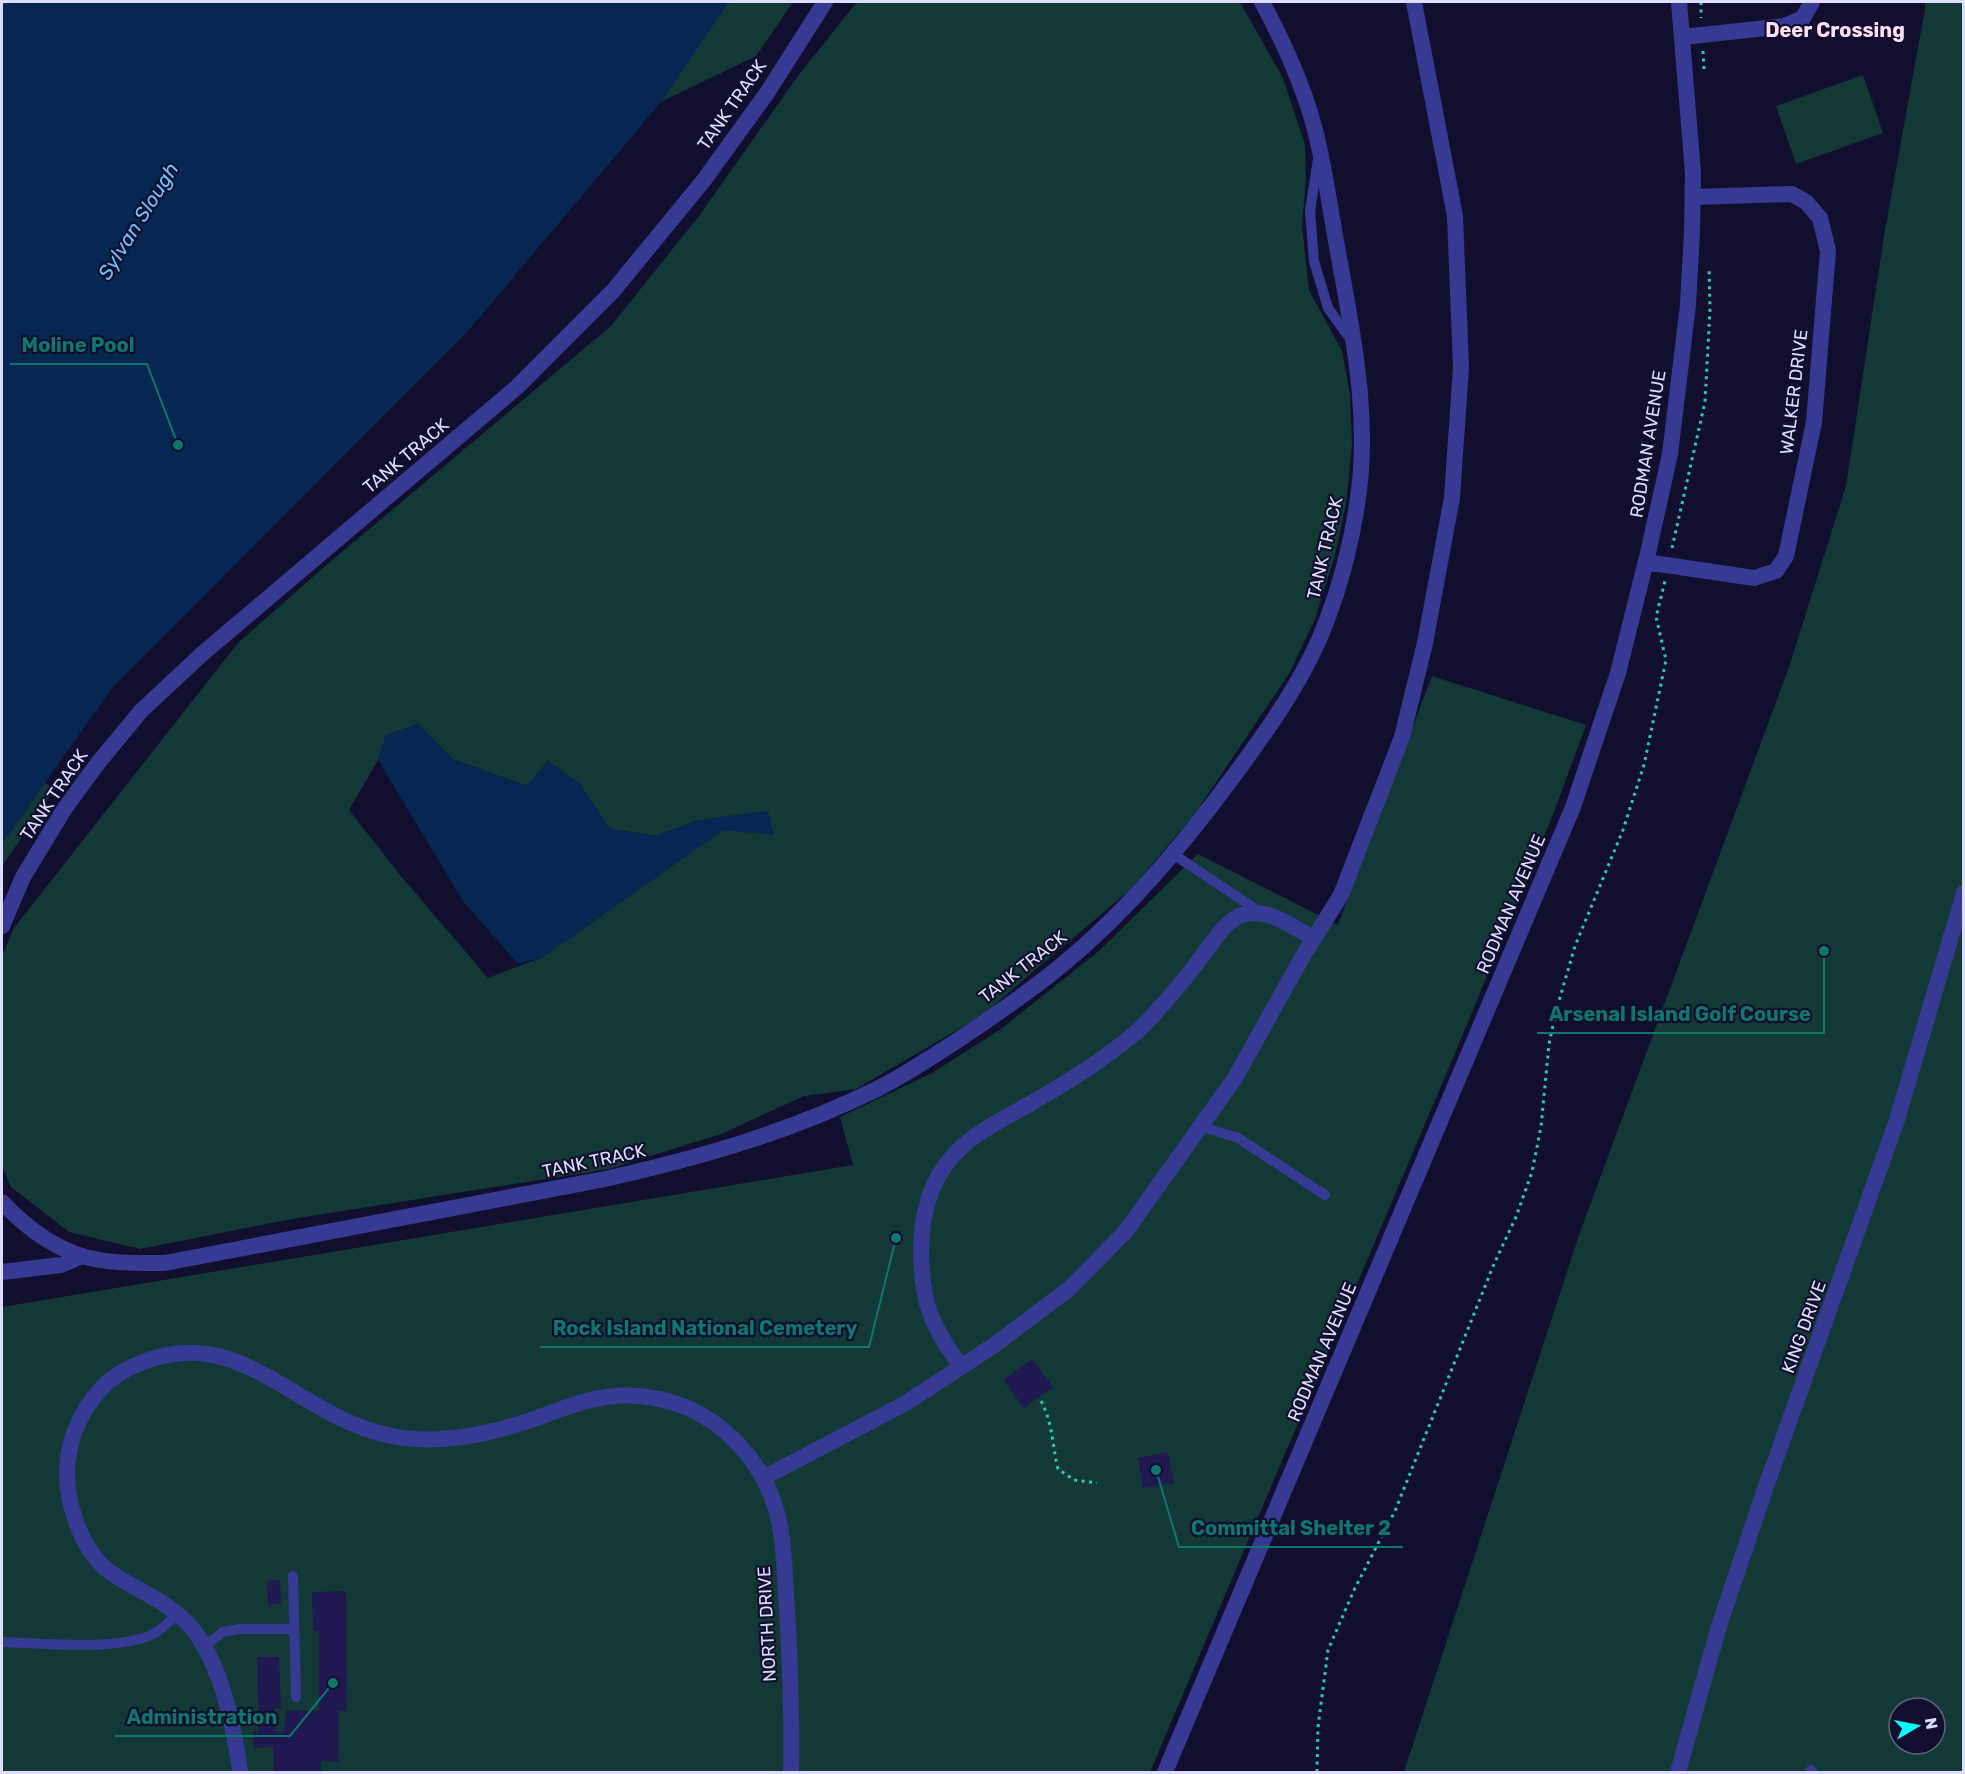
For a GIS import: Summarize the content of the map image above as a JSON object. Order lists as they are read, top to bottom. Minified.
{"streets":{"street":["TANK TRACK","WALKER DRIVE","RODMAN AVENUE","KING DRIVE","NORTH DRIVE"]},"crossings":[["WALKER DRIVE","RODMAN AVENUE"]],"districts":["Deer Crossing"],"water":["Sylvan Slough"],"places":["Moline Pool","Arsenal Island Golf Course","Rock Island National Cemetery","Committal Shelter 2","Administration"],"north":"right"}
